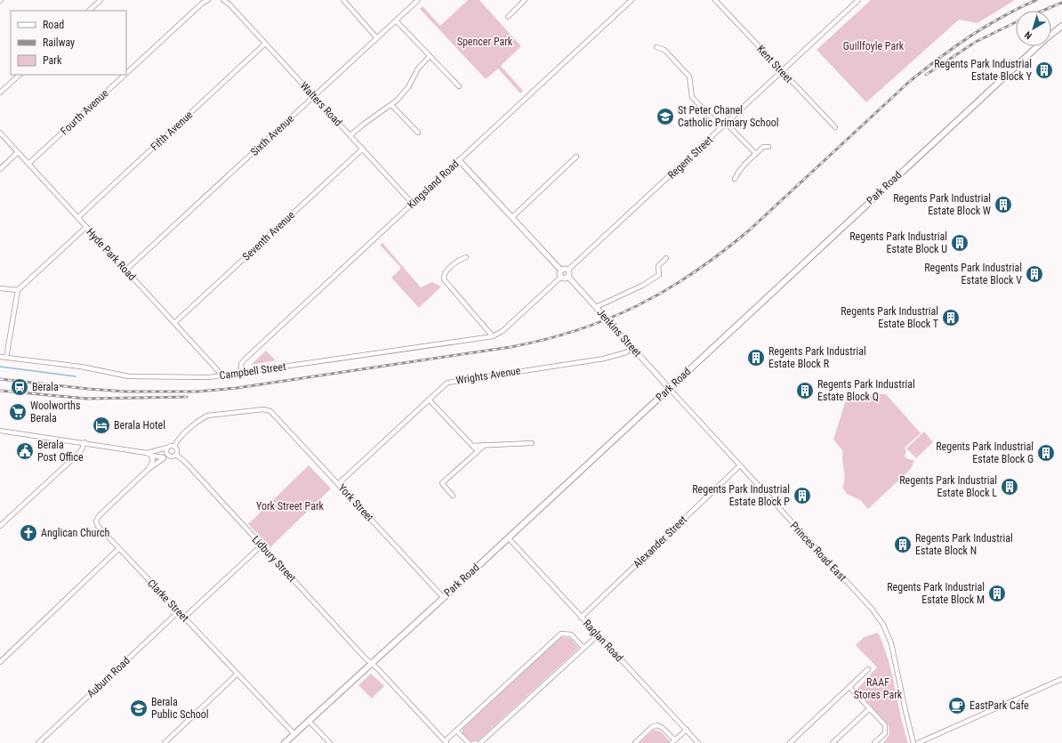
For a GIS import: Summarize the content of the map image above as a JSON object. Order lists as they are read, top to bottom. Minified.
{"streets":{"main road":["Park Road"],"street":["Kent Street","Walters Road","Fourth Avenue","Fifth Avenue","Sixth Avenue","Regent Street","Kingsland Road","Seventh Avenue","Hyde Park Road","Jenkins Street","Campbell Street","Wrights Avenue","York Street","Alexander Street","Princes Road East","Lidbury Street","Clarke Street","Raglan Road","Auburn Road"]},"crossings":[["Kent Street","Regent Street"],["Walters Road","Fifth Avenue"],["Walters Road","Sixth Avenue"],["Walters Road","Kingsland Road"],["Walters Road","Seventh Avenue"],["Fourth Avenue","Hyde Park Road"],["Fifth Avenue","Hyde Park Road"],["Sixth Avenue","Hyde Park Road"],["Regent Street","Jenkins Street"],["Regent Street","Campbell Street"],["Kingsland Road","Campbell Street"],["Park Road","Jenkins Street"],["Park Road","York Street"],["Park Road","Princes Road East"],["Park Road","Lidbury Street"],["Park Road","Clarke Street"],["Park Road","Raglan Road"],["Seventh Avenue","Hyde Park Road"],["Hyde Park Road","Campbell Street"],["Jenkins Street","Campbell Street"],["Jenkins Street","Wrights Avenue"],["Jenkins Street","Princes Road East"],["Wrights Avenue","York Street"],["York Street","Lidbury Street"],["York Street","Clarke Street"],["Alexander Street","Princes Road East"],["Alexander Street","Raglan Road"],["Lidbury Street","Clarke Street"],["Clarke Street","Auburn Road"]],"parks":["Spencer Park","Guillfoyle Park","York Street Park","RAAF Stores Park"],"places":{"building":["Regents Park Industrial Estate Block Y","Regents Park Industrial Estate Block W","Regents Park Industrial Estate Block U","Regents Park Industrial Estate Block V","Regents Park Industrial Estate Block T","Regents Park Industrial Estate Block R","Regents Park Industrial Estate Block Q","Regents Park Industrial Estate Block G","Regents Park Industrial Estate Block L","Regents Park Industrial Estate Block P","Regents Park Industrial Estate Block N","Regents Park Industrial Estate Block M"],"school or university":["St Peter Chanel Catholic Primary School","Berala Public School"],"station":["Berala"],"supermarket":["Woolworths Berala"],"hotel":["Berala Hotel"],"public building":["Berala Post Office"],"church":["Anglican Church"],"cafe":["EastPark Cafe"]},"legend":["Road","Railway","Park"],"north":"bottom left"}
